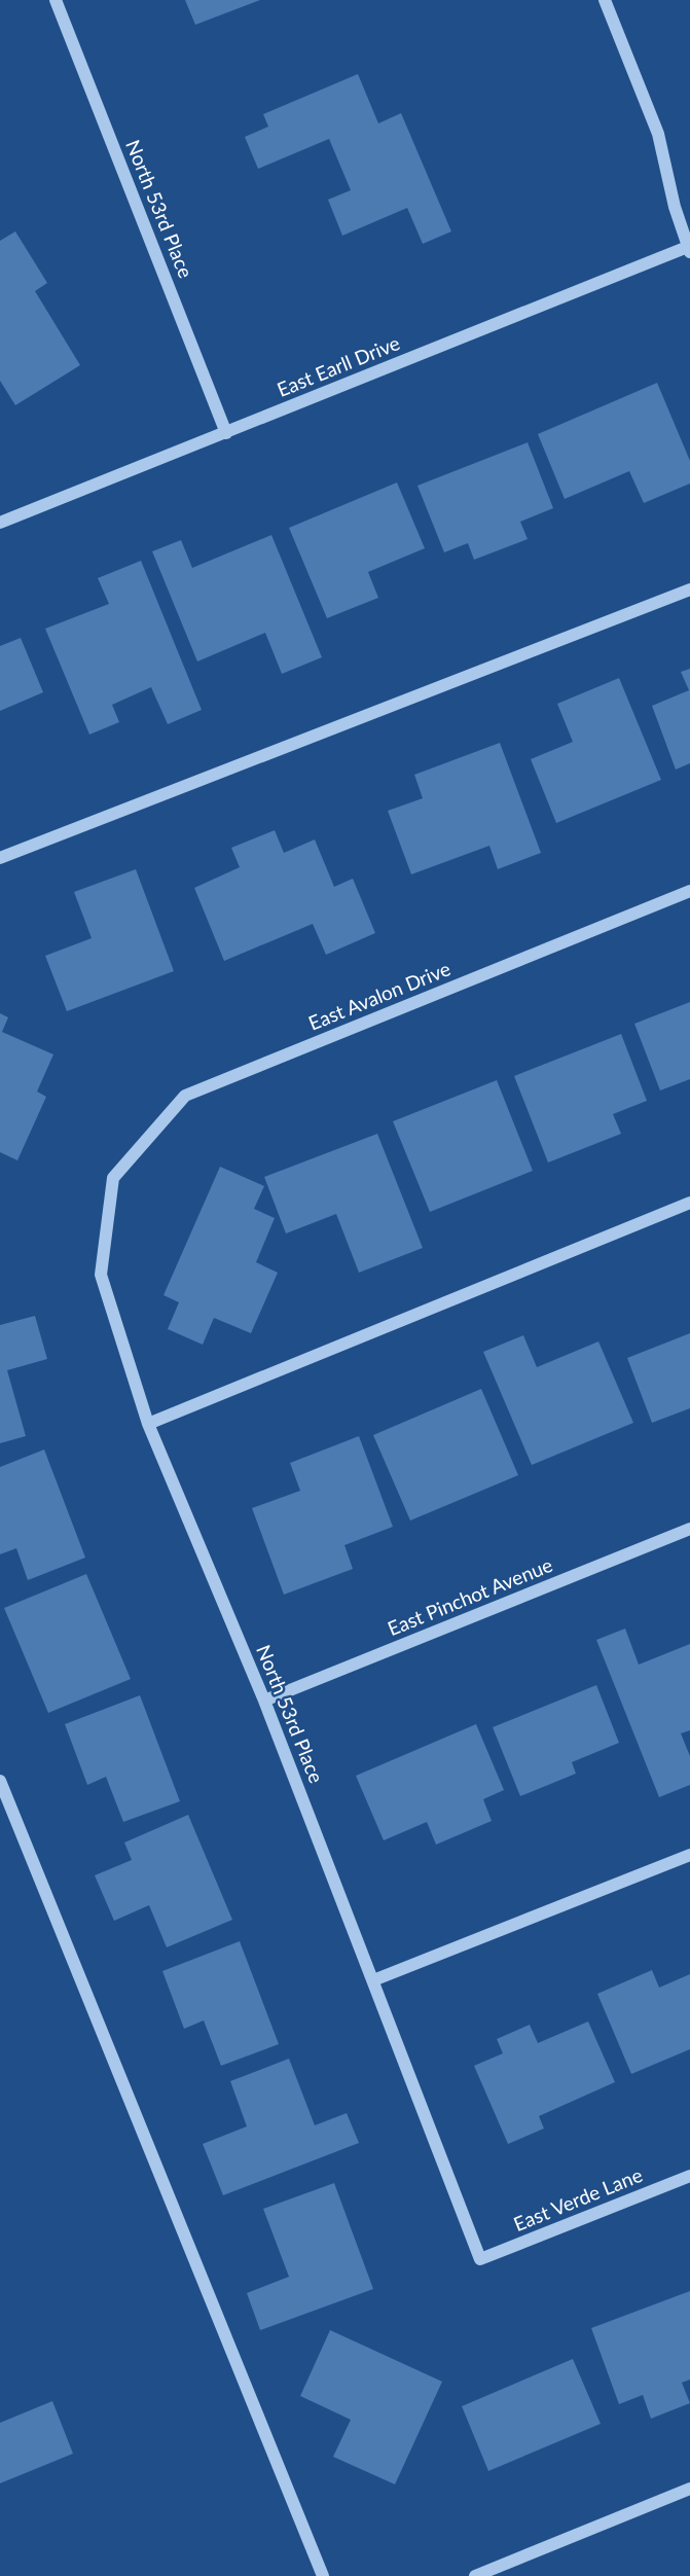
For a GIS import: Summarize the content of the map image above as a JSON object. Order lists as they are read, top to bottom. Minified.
{"streets":{"street":["North 53rd Place","East Earll Drive","East Avalon Drive","East Pinchot Avenue","East Verde Lane"]},"crossings":[["North 53rd Place","East Earll Drive"],["North 53rd Place","East Avalon Drive"],["North 53rd Place","East Pinchot Avenue"],["North 53rd Place","East Verde Lane"]]}
